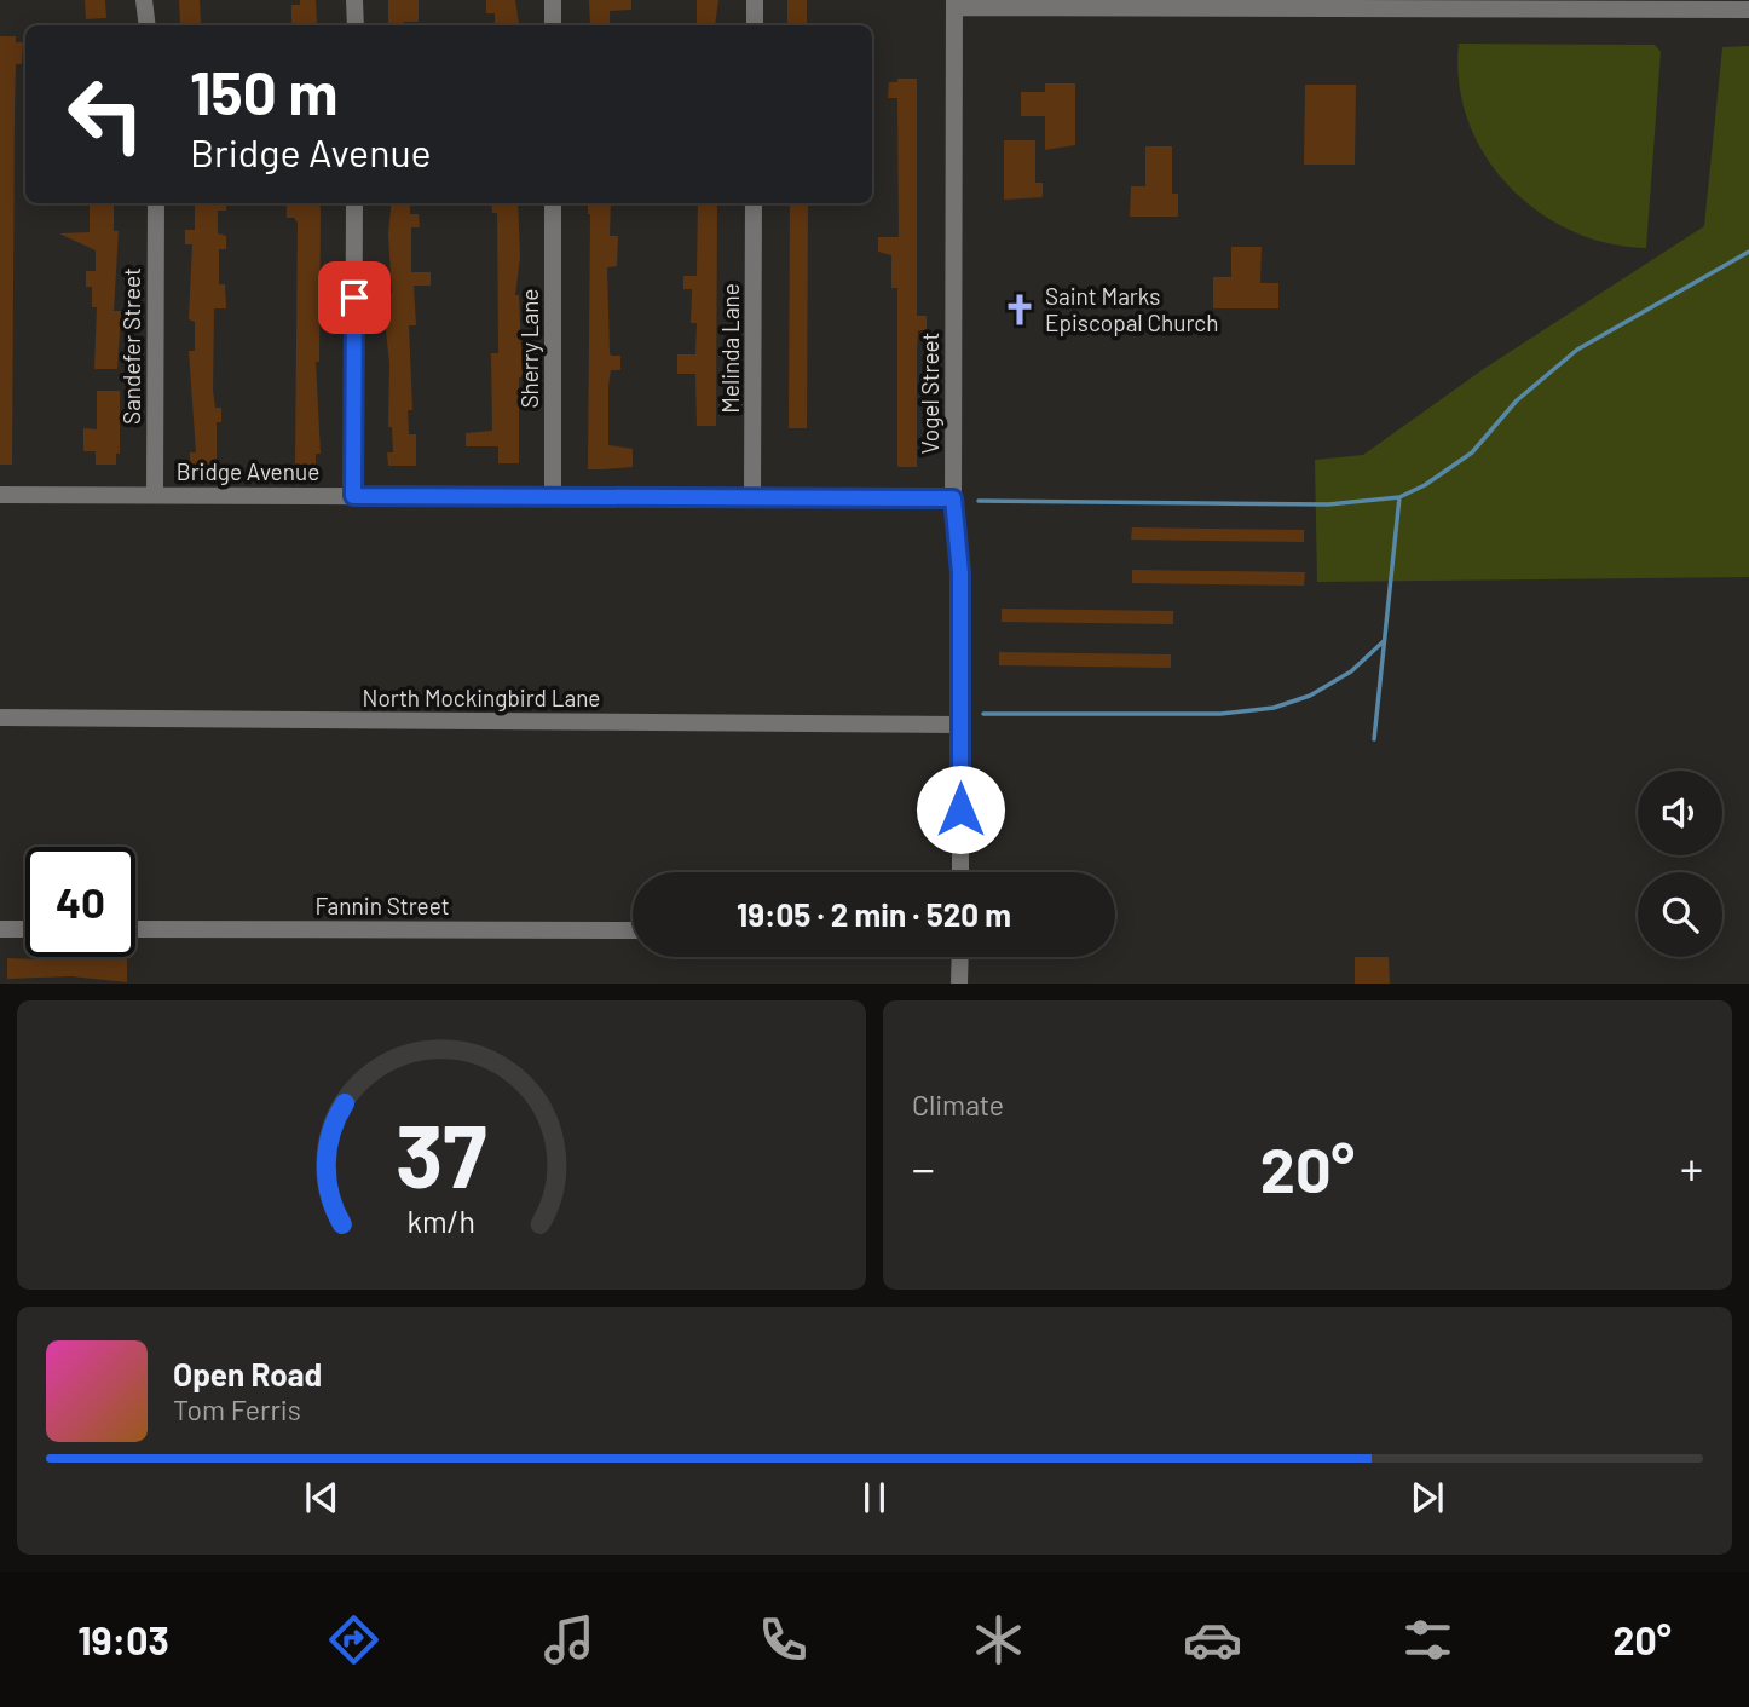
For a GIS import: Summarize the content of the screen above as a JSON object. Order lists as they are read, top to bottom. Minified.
{"streets":{"street":["Sandefer Street","Sherry Lane","Melinda Lane","Vogel Street","Bridge Avenue","North Mockingbird Lane","Fannin Street"]},"crossings":[["Sandefer Street","Bridge Avenue"],["Sherry Lane","Bridge Avenue"],["Melinda Lane","Bridge Avenue"],["Vogel Street","Bridge Avenue"],["Vogel Street","North Mockingbird Lane"]],"places":{"church":["Saint Marks Episcopal Church"]},"page":{"turn":["150 m","Bridge Avenue"],"limit":"40","trip":"19:05 · 2 min · 520 m","tile":"Climate","heat":["−","20°","+"],"song":["Open Road","Tom Ferris"],"tabs":["19:03","20°"],"gauge":["37","km/h"]}}
